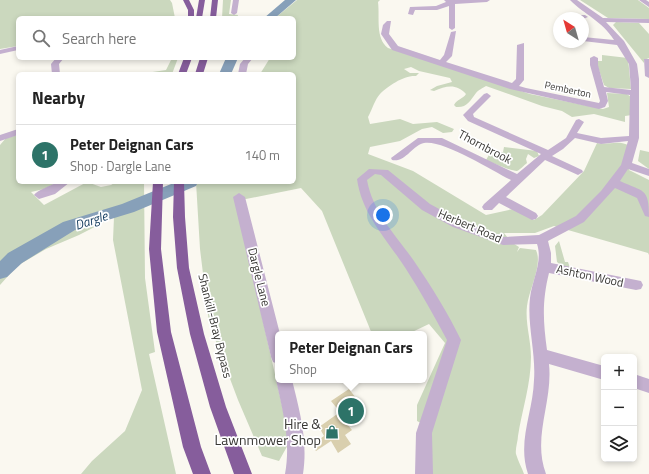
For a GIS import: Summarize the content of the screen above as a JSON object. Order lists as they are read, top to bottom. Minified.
{"streets":{"highway":["Shankill-Bray Bypass"],"street":["Pemberton","Thornbrook","Herbert Road","Ashton Wood","Dargle Lane"]},"crossings":[["Pemberton","Herbert Road"],["Herbert Road","Ashton Wood"]],"water":["Dargle"],"places":{"shop":["Hire & Lawnmower Shop"]},"north":"top left","page":{"search":"Search here","heading":"Nearby","list":[{"mark":"1","name":"Peter Deignan Cars","note":"Shop · Dargle Lane","value":"140 m"}],"popup":["Peter Deignan Cars","Shop"],"map_buttons":["+","−"],"pins":"1"}}
